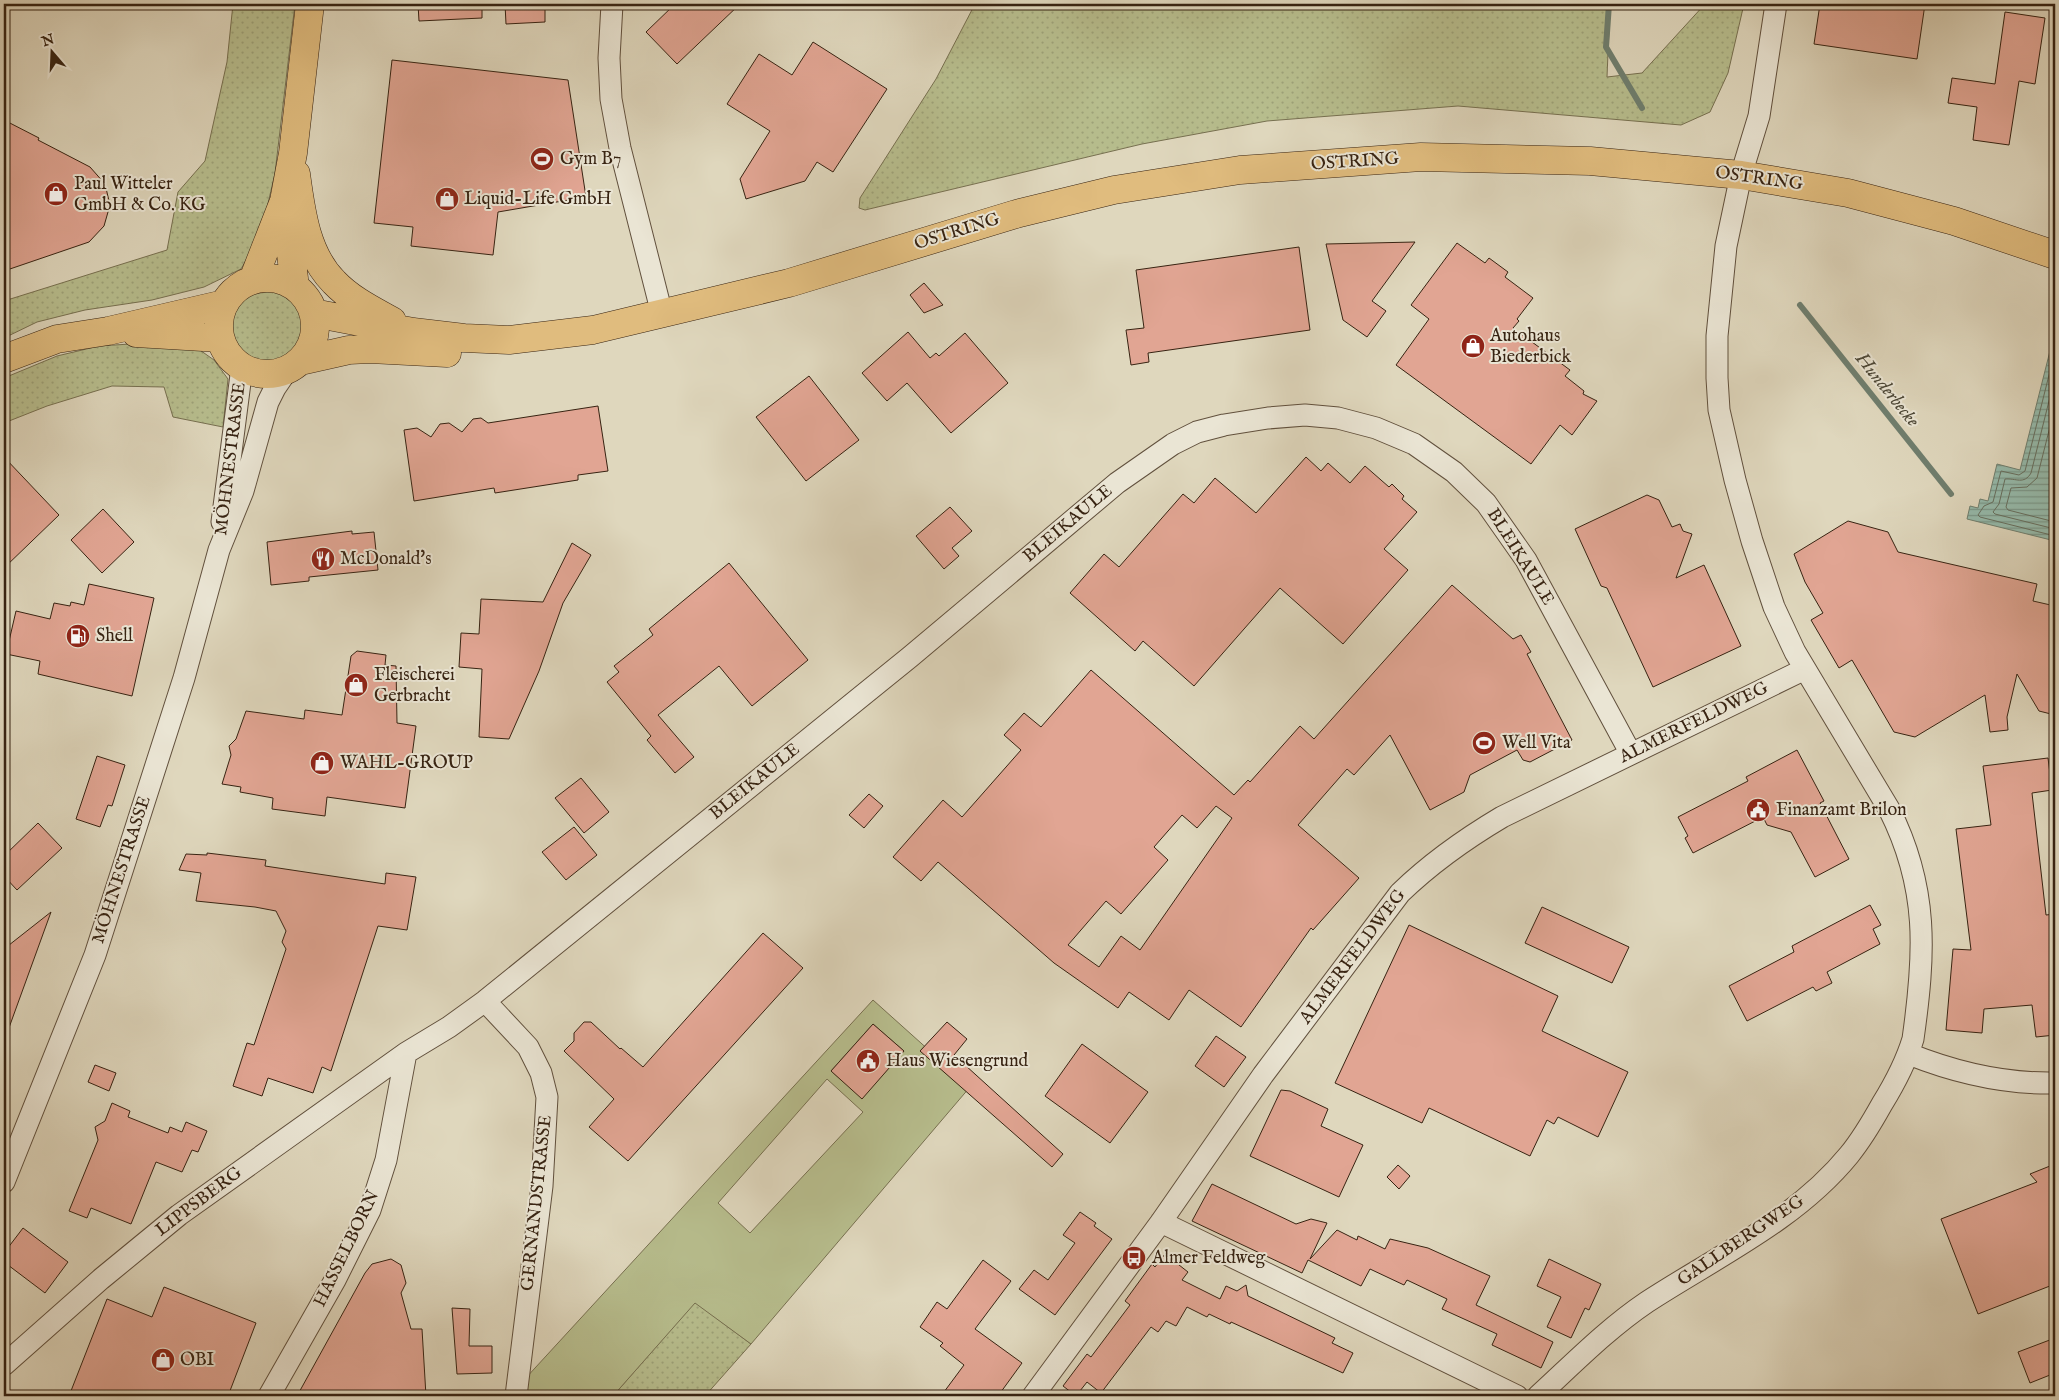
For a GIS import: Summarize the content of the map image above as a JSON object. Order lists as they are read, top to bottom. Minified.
{"streets":{"main road":["OSTRING"],"street":["MÖHNESTRASSE","BLEIKAULE","ALMERFELDWEG","LIPPSBERG","GERNANDSTRASSE","GALLBERGWEG","HASSELBORN"]},"crossings":[["BLEIKAULE","ALMERFELDWEG"],["BLEIKAULE","GERNANDSTRASSE"],["LIPPSBERG","HASSELBORN"]],"water":["Hunderbecke"],"places":{"sports":["Gym B7","Well Vita"],"shop":["Paul Witteler GmbH & Co. KG","Liquid-Life GmbH","Autohaus Biederbick","Fleischerei Gerbracht","WAHL-GROUP","OBI"],"restaurant":["McDonald's"],"fuel station":["Shell"],"public building":["Finanzamt Brilon","Haus Wiesengrund"],"bus stop":["Almer Feldweg"]},"north":"top"}
